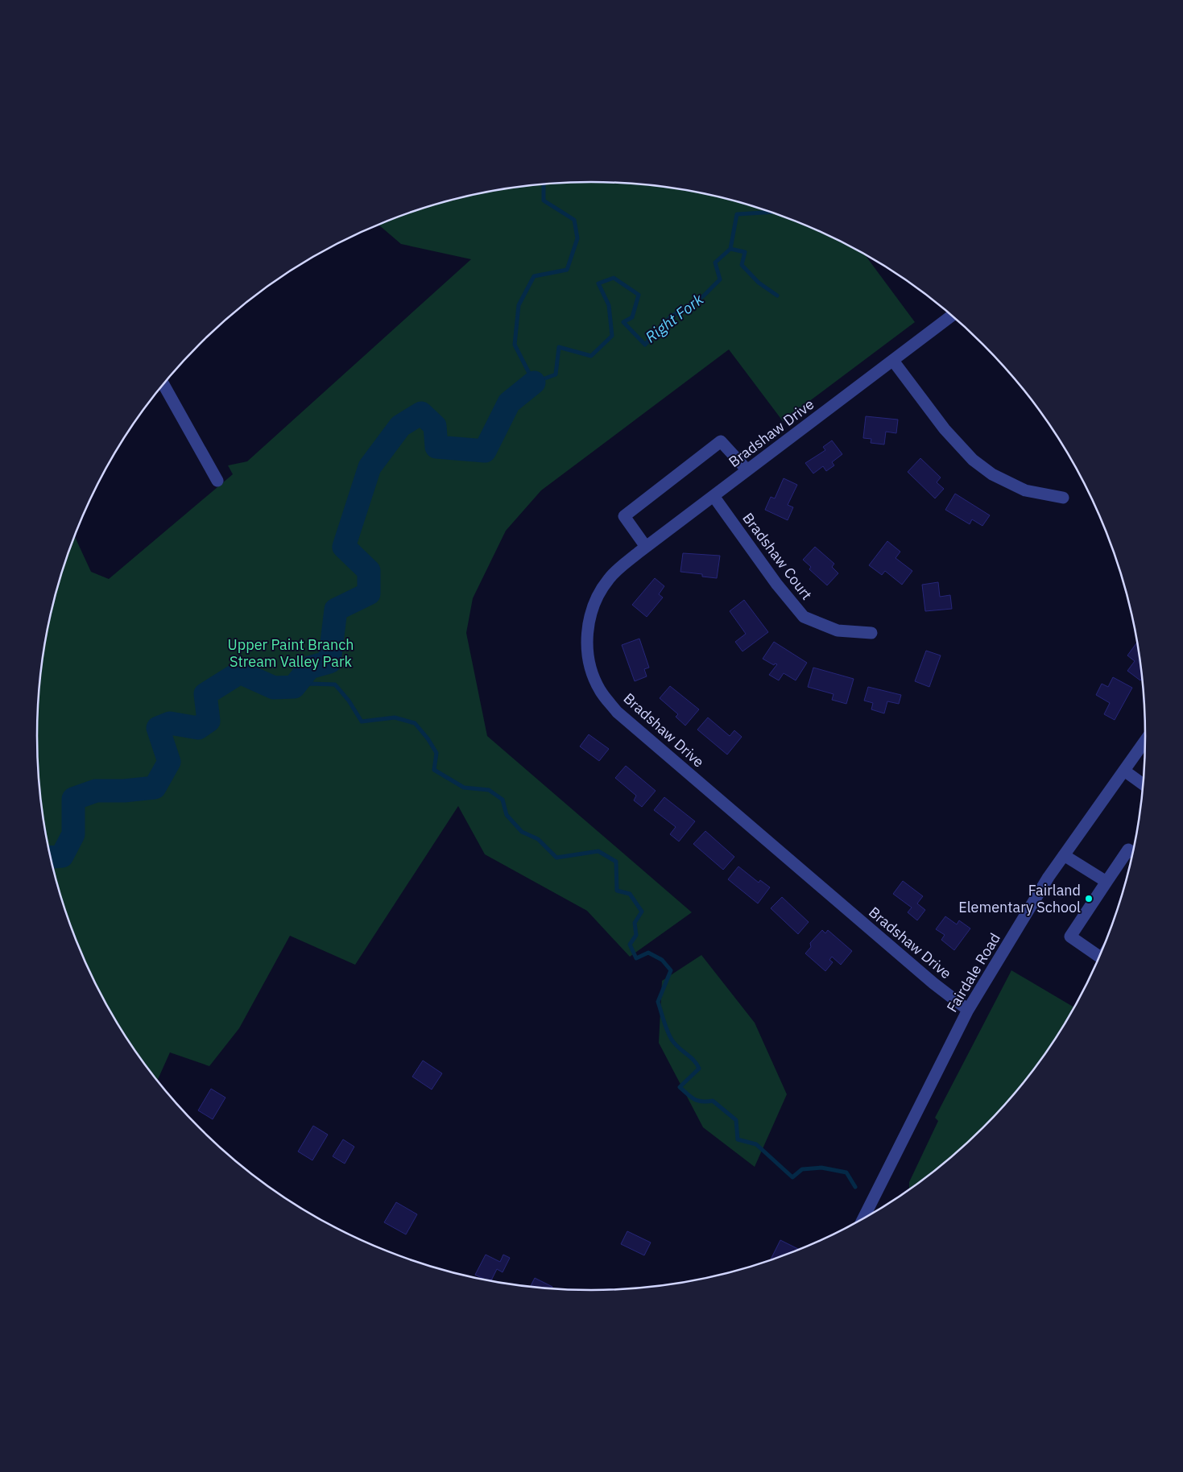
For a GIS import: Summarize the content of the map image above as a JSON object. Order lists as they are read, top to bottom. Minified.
{"streets":{"street":["Bradshaw Drive","Bradshaw Court","Fairdale Road"]},"crossings":[["Bradshaw Drive","Bradshaw Court"],["Bradshaw Drive","Fairdale Road"]],"water":["Right Fork"],"parks":["Upper Paint Branch Stream Valley Park"],"places":["Fairland Elementary School"]}
